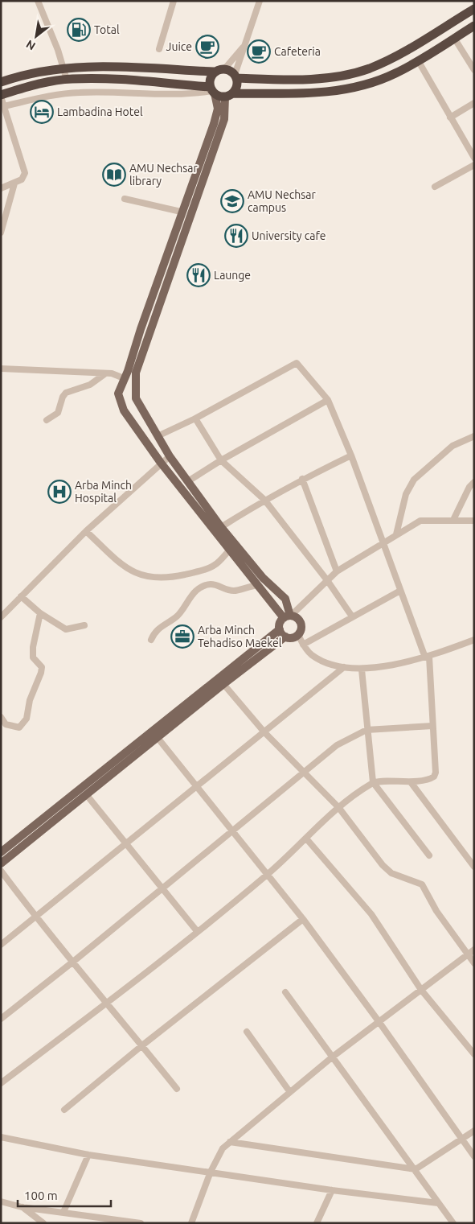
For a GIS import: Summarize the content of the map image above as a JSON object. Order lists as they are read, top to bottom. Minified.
{"places":{"fuel station":["Total"],"cafe":["Juice","Cafeteria"],"hotel":["Lambadina Hotel"],"library":["AMU Nechsar library"],"school or university":["AMU Nechsar campus"],"restaurant":["University cafe","Launge"],"hospital":["Arba Minch Hospital"],"office":["Arba Minch Tehadiso Maekel"]},"scale_bar":"100 m","north":"bottom left"}
